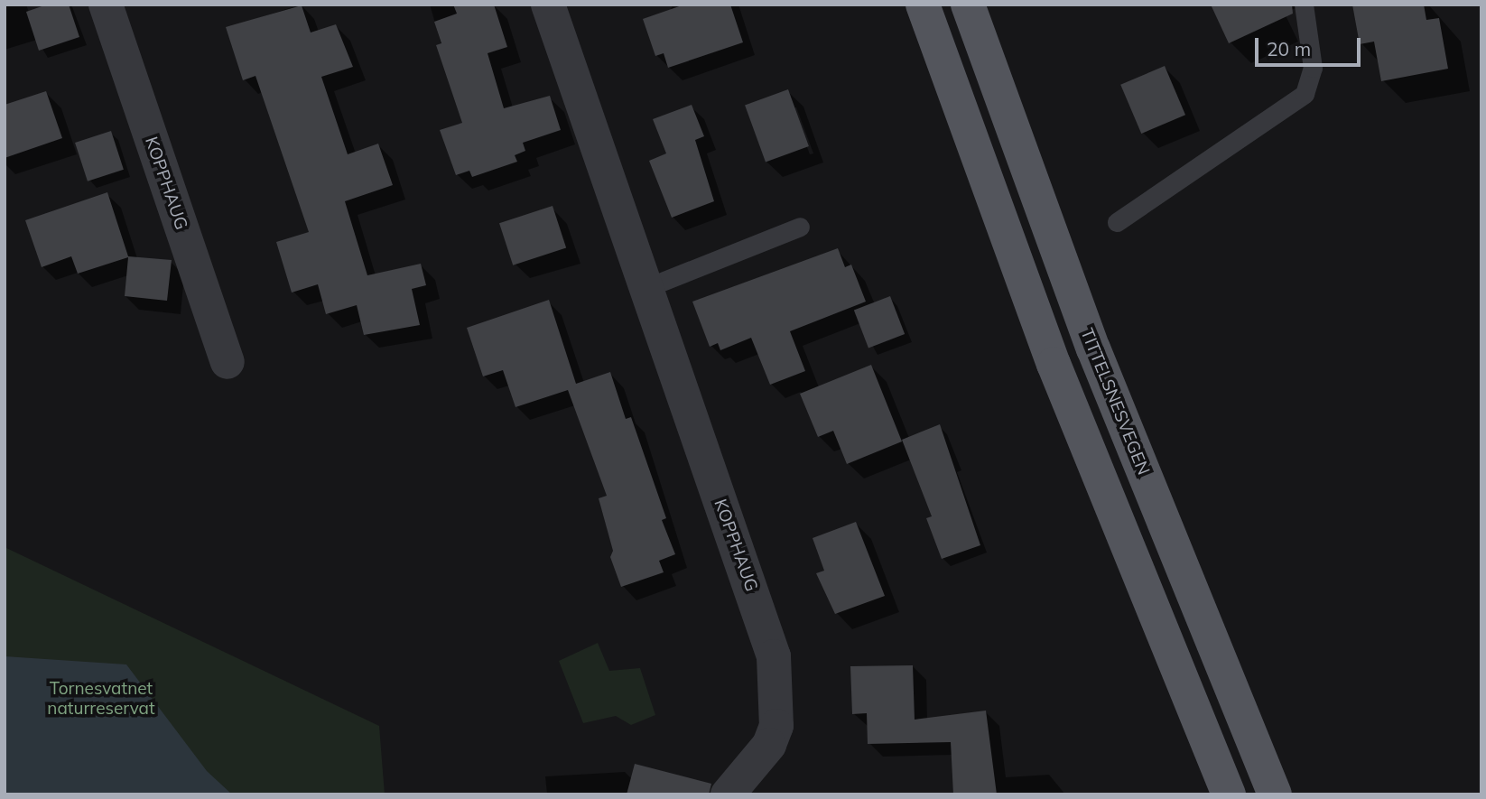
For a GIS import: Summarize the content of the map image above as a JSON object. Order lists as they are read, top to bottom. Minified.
{"streets":{"main road":["TITTELSNESVEGEN"],"street":["KOPPHAUG"]},"parks":["Tornesvatnet naturreservat"],"scale_bar":"20 m"}
